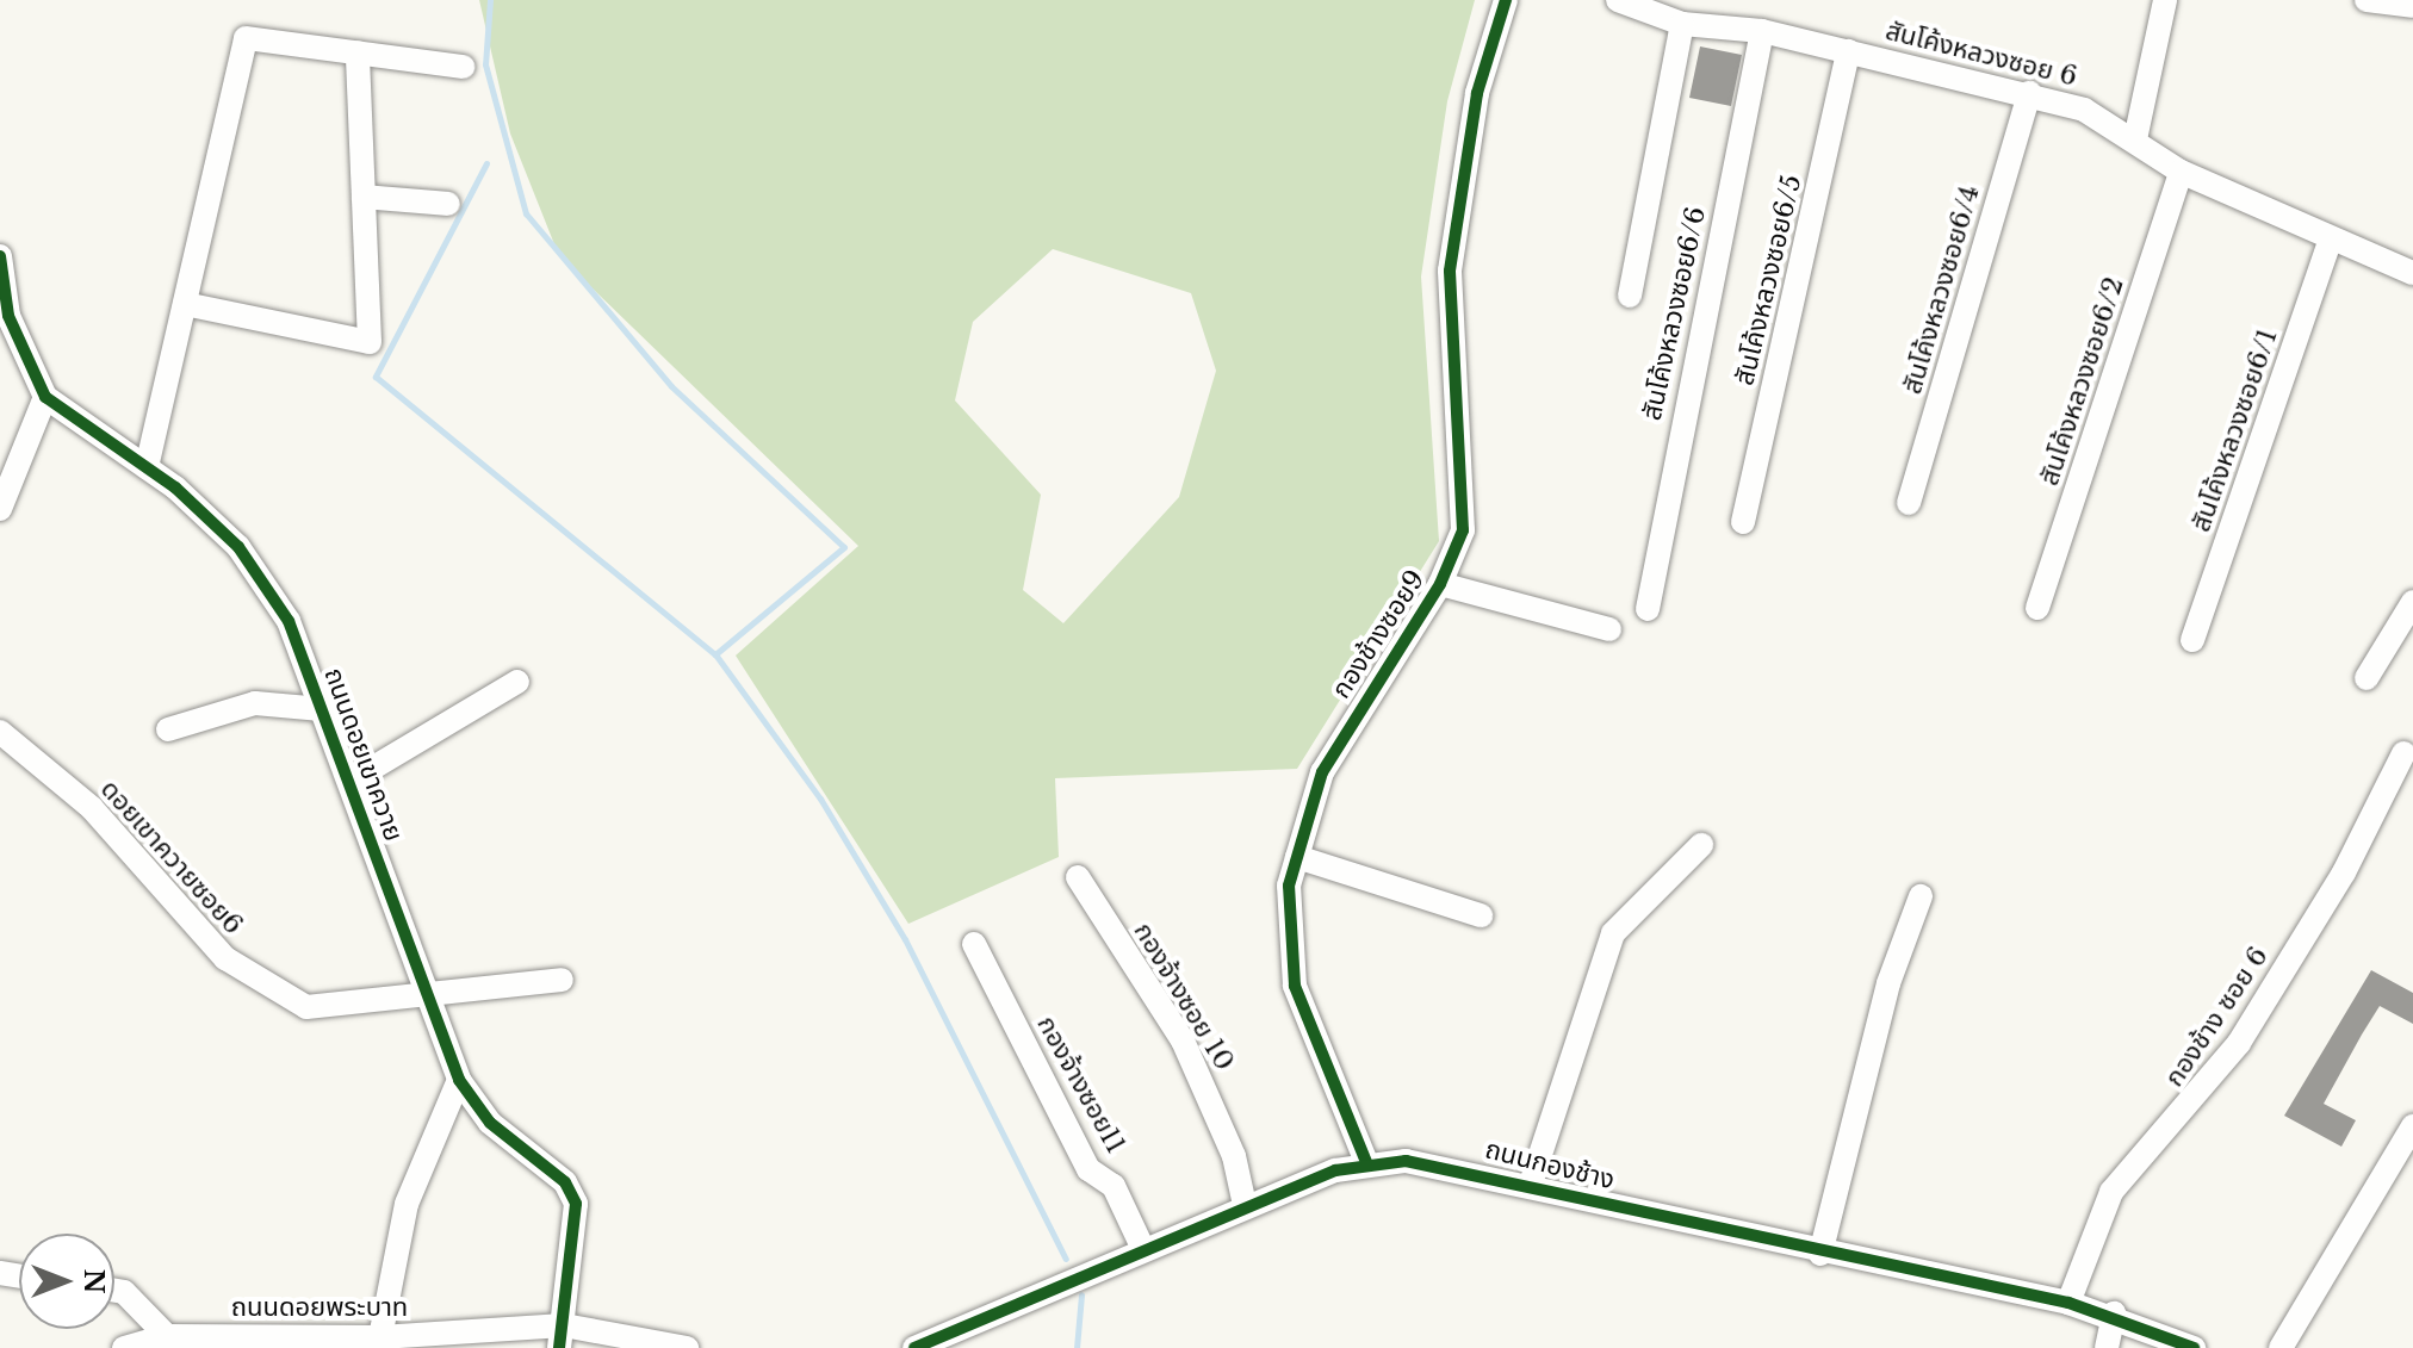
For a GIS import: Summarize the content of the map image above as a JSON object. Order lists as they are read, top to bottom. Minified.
{"streets":{"street":["สันโค้งหลวงซอย 6","สันโค้งหลวงซอย6/5","สันโค้งหลวงซอย6/4","สันโค้งหลวงซอย6/6","สันโค้งหลวงซอย6/2","สันโค้งหลวงซอย6/1","กองช้างซอย9","ถนนดอยเขาควาย","ดอยเขาควายซอย6","กองจ้างซอย 10","กองช้าง ซอย 6","กองจ้างซอย11","ถนนกองช้าง","ถนนดอยพระบาท"]},"crossings":[["สันโค้งหลวงซอย 6","สันโค้งหลวงซอย6/5"],["สันโค้งหลวงซอย 6","สันโค้งหลวงซอย6/4"],["สันโค้งหลวงซอย 6","สันโค้งหลวงซอย6/6"],["สันโค้งหลวงซอย 6","สันโค้งหลวงซอย6/2"],["สันโค้งหลวงซอย 6","สันโค้งหลวงซอย6/1"],["กองช้างซอย9","ถนนกองช้าง"],["ถนนดอยเขาควาย","ดอยเขาควายซอย6"],["ถนนดอยเขาควาย","ถนนดอยพระบาท"],["กองจ้างซอย 10","ถนนกองช้าง"],["กองช้าง ซอย 6","ถนนกองช้าง"],["กองจ้างซอย11","ถนนกองช้าง"]],"north":"right"}
